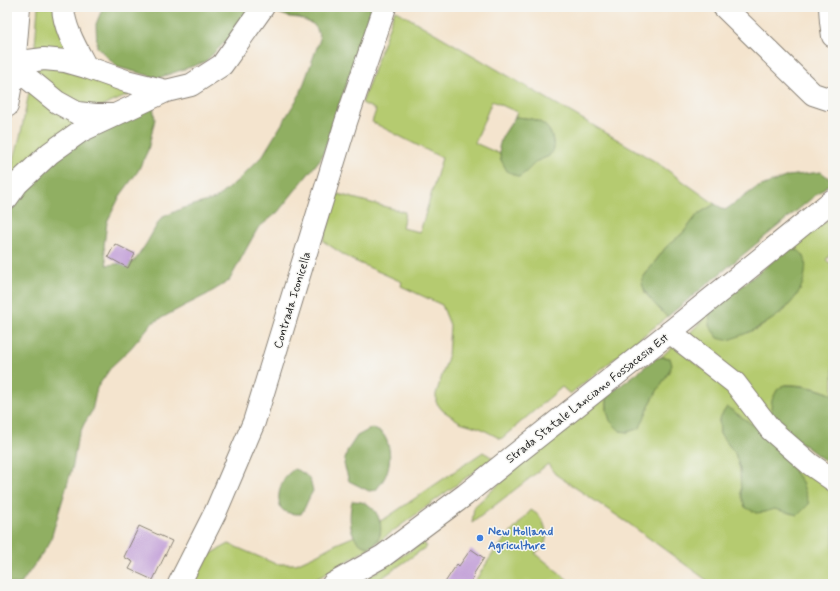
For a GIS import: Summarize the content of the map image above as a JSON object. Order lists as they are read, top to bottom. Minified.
{"streets":{"street":["Contrada Iconicella","Strada Statale Lanciano Fossacesia Est"]},"places":["New Holland Agriculture"]}
